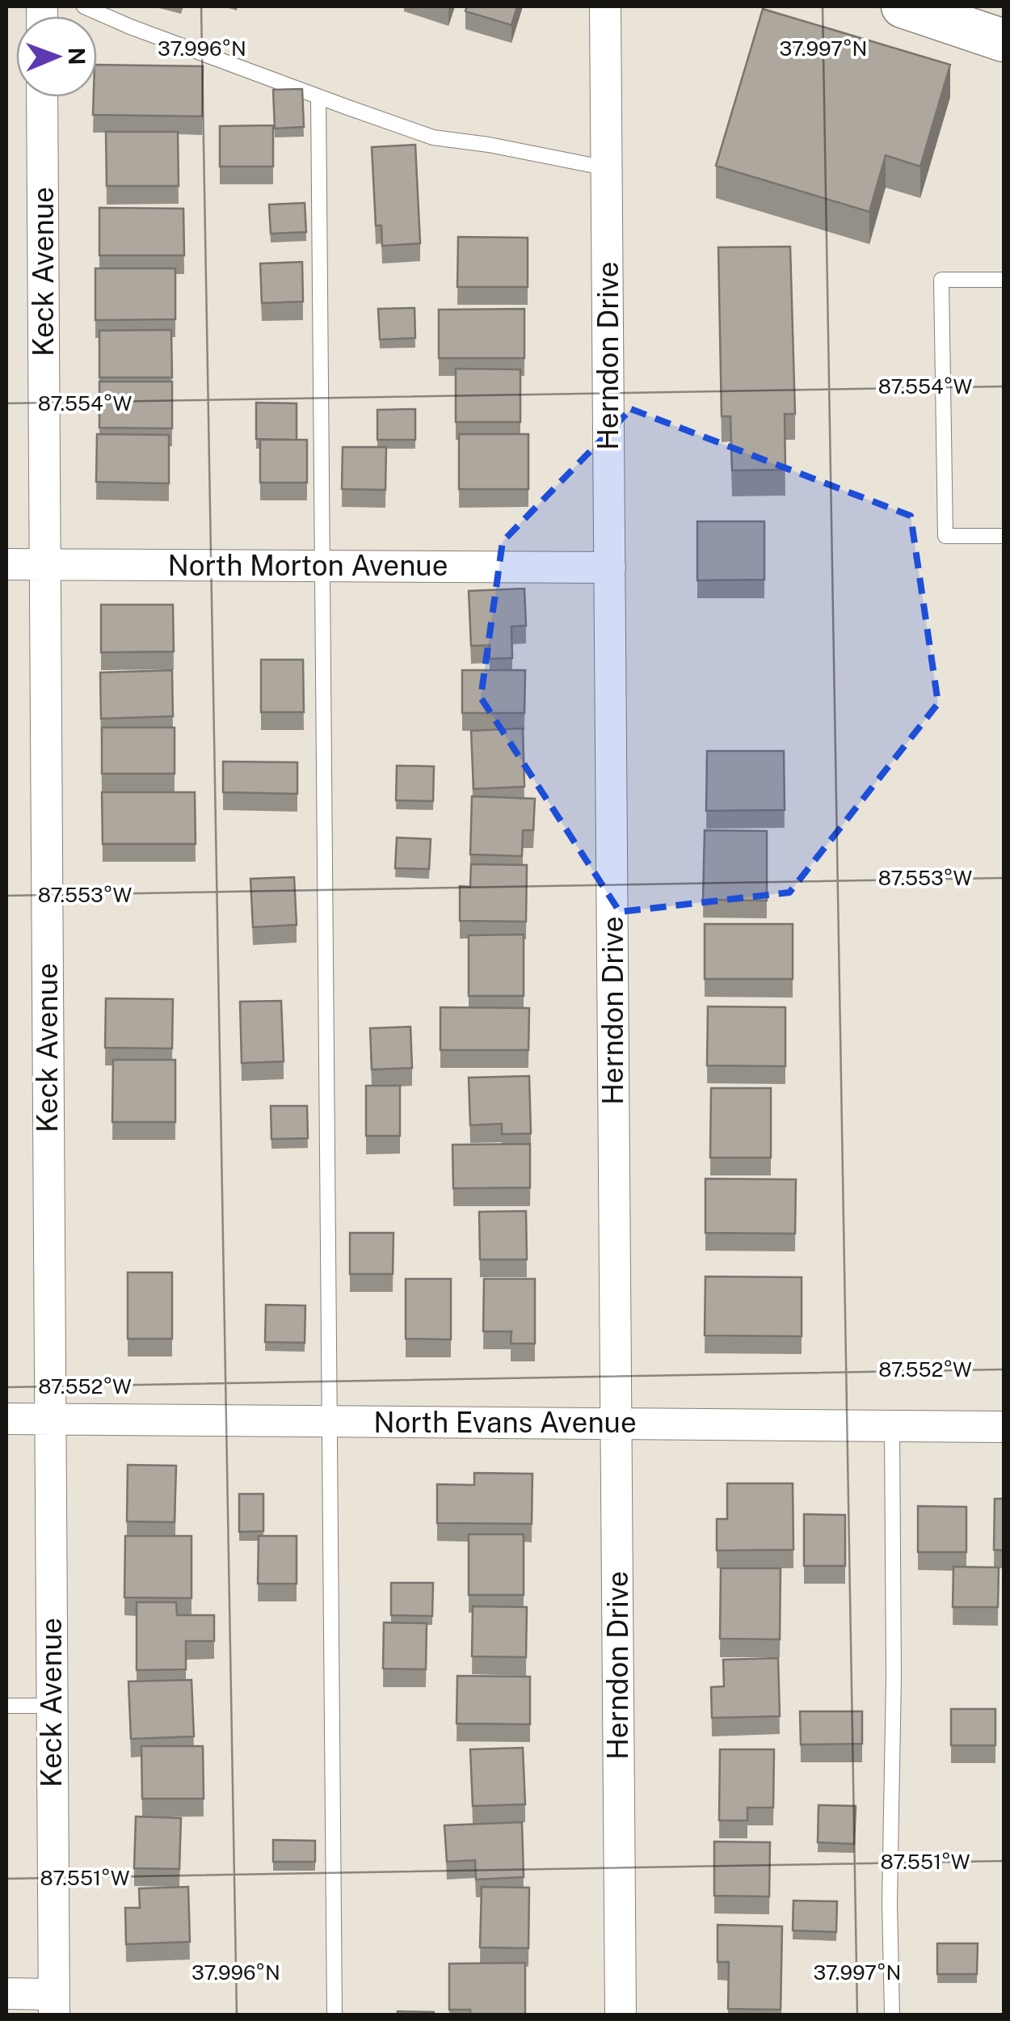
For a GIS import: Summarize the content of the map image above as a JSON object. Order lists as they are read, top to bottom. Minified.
{"streets":{"street":["Keck Avenue","Herndon Drive","North Morton Avenue","North Evans Avenue"]},"crossings":[["Keck Avenue","North Morton Avenue"],["Keck Avenue","North Evans Avenue"],["Herndon Drive","North Morton Avenue"],["Herndon Drive","North Evans Avenue"]],"north":"right","coordinates":["37.996°N","37.997°N","87.554°W","87.553°W","87.552°W","87.551°W"]}
